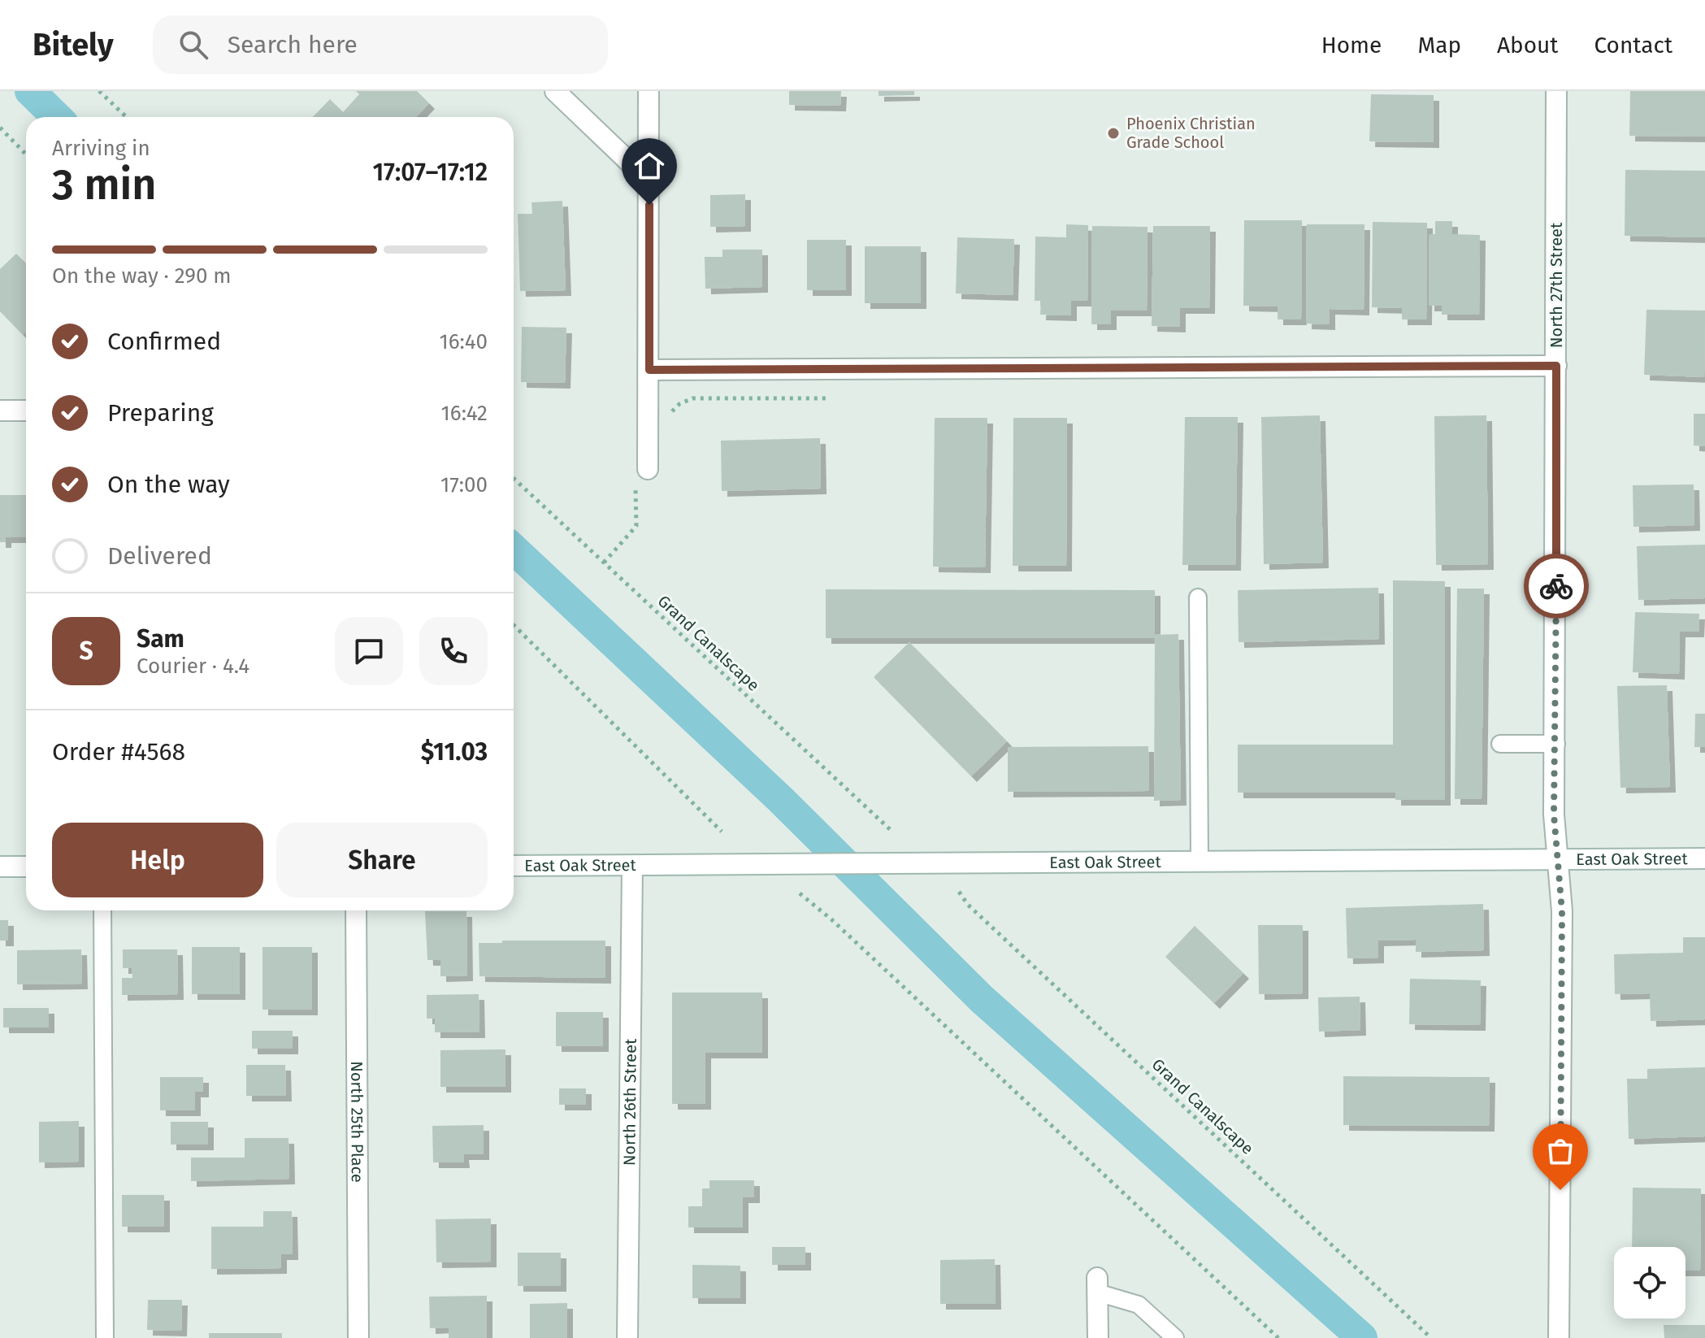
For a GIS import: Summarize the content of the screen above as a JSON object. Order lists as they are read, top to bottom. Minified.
{"streets":{"street":["North 27th Street","East Oak Street","North 26th Street","North 25th Place"],"path":["Grand Canalscape"]},"crossings":[["North 27th Street","East Oak Street"],["East Oak Street","North 26th Street"]],"places":["Phoenix Christian Grade School"],"page":{"header":"Bitely","search":"Search here","nav":["Home","Map","About","Contact"],"heading":["3 min","Arriving in","17:07–17:12"],"panel":["Sam","Courier · 4.4","Order #4568","$11.03"],"bar":"On the way · 290 m","list":[["Confirmed","16:40"],["Preparing","16:42"],["On the way","17:00"],"Delivered"],"round":"S","buttons":["Help","Share"]}}
